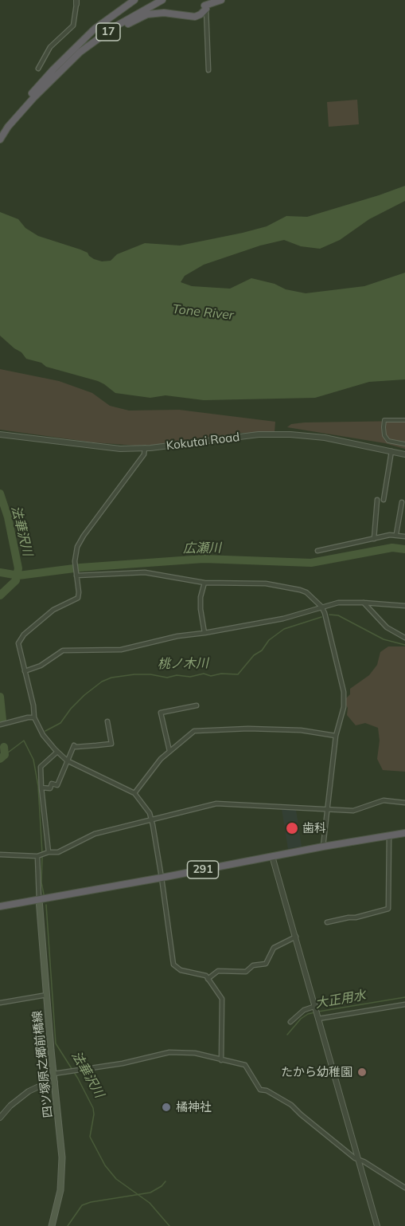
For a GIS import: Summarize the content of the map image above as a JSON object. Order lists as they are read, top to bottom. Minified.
{"streets":{"highway":["17","291"],"main road":["四ツ塚原之郷前橋線"],"street":["Kokutai Road"]},"crossings":[["291","四ツ塚原之郷前橋線"]],"water":["Tone River","法華沢川","広瀬川","桃ノ木川","大正用水"],"places":["歯科","たから幼稚園","橘神社"]}
